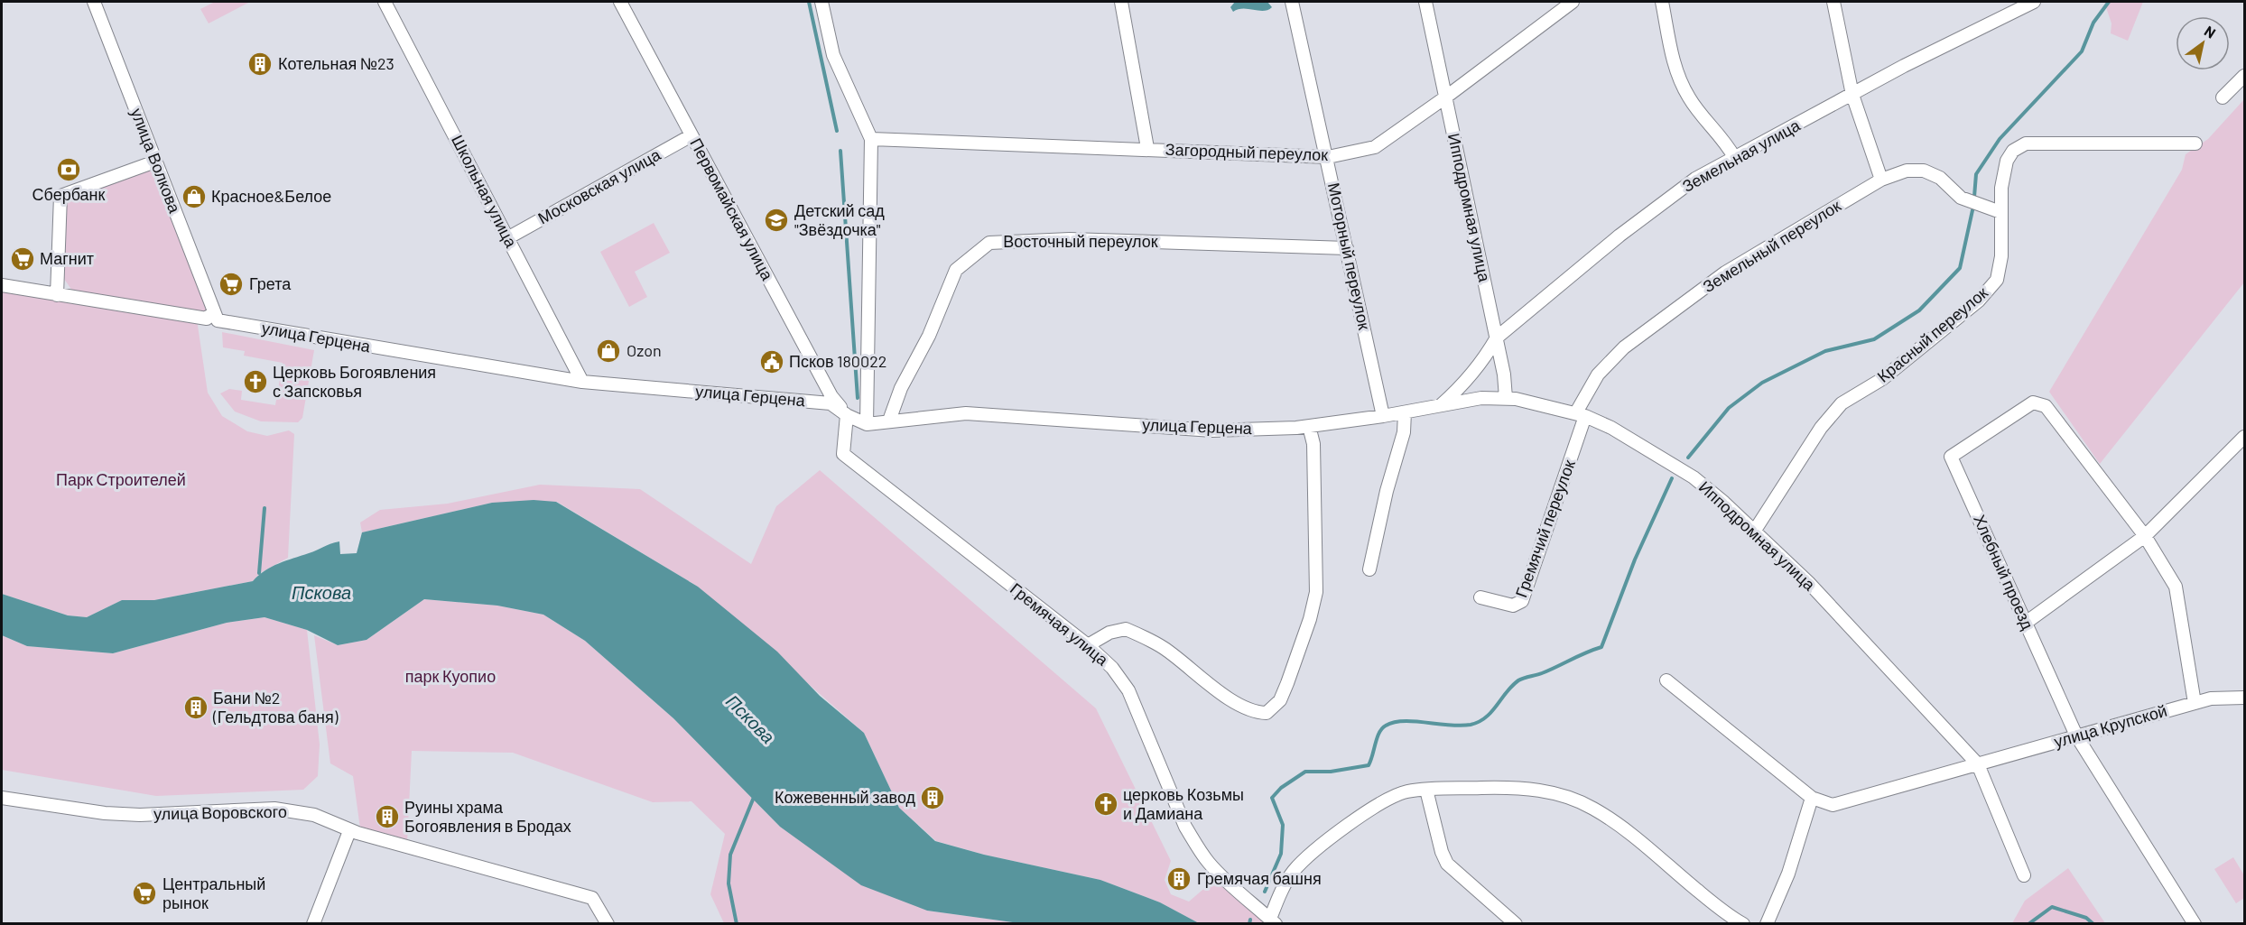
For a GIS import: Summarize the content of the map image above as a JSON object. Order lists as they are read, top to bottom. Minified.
{"streets":{"street":["Загородный переулок","Земельная улица","улица Волкова","Московская улица","Школьная улица","Ипподромная улица","Первомайская улица","Восточный переулок","Земельный переулок","Моторный переулок","Красный переулок","улица Герцена","Гремячий переулок","Хлебный проезд","Гремячая улица","улица Крупской","улица Воровского"]},"crossings":[["Загородный переулок","Ипподромная улица"],["Загородный переулок","Моторный переулок"],["Земельная улица","Ипподромная улица"],["Земельная улица","улица Герцена"],["улица Волкова","улица Герцена"],["Московская улица","Школьная улица"],["Московская улица","Первомайская улица"],["Школьная улица","улица Герцена"],["Ипподромная улица","Земельный переулок"],["Ипподромная улица","Красный переулок"],["Ипподромная улица","улица Герцена"],["Ипподромная улица","Гремячий переулок"],["Ипподромная улица","улица Крупской"],["Первомайская улица","улица Герцена"],["Первомайская улица","Гремячая улица"],["Восточный переулок","Моторный переулок"],["Восточный переулок","улица Герцена"],["Земельный переулок","Красный переулок"],["Земельный переулок","Гремячий переулок"],["Моторный переулок","улица Герцена"],["улица Герцена","Гремячая улица"],["Хлебный проезд","улица Крупской"]],"water":["Пскова"],"parks":["Парк Строителей","парк Куопио"],"places":{"building":["Котельная №23","Бани №2 (Гельдтова баня)","Кожевенный завод","Руины храма Богоявления в Бродах","Гремячая башня"],"bank":["Сбербанк"],"shop":["Красное&Белое","Ozon"],"school or university":["Детский сад \"Звёздочка\""],"supermarket":["Магнит","Грета","Центральный рынок"],"public building":["Псков 180022"],"church":["Церковь Богоявления с Запсковья","церковь Козьмы и Дамиана"]},"north":"top right"}
